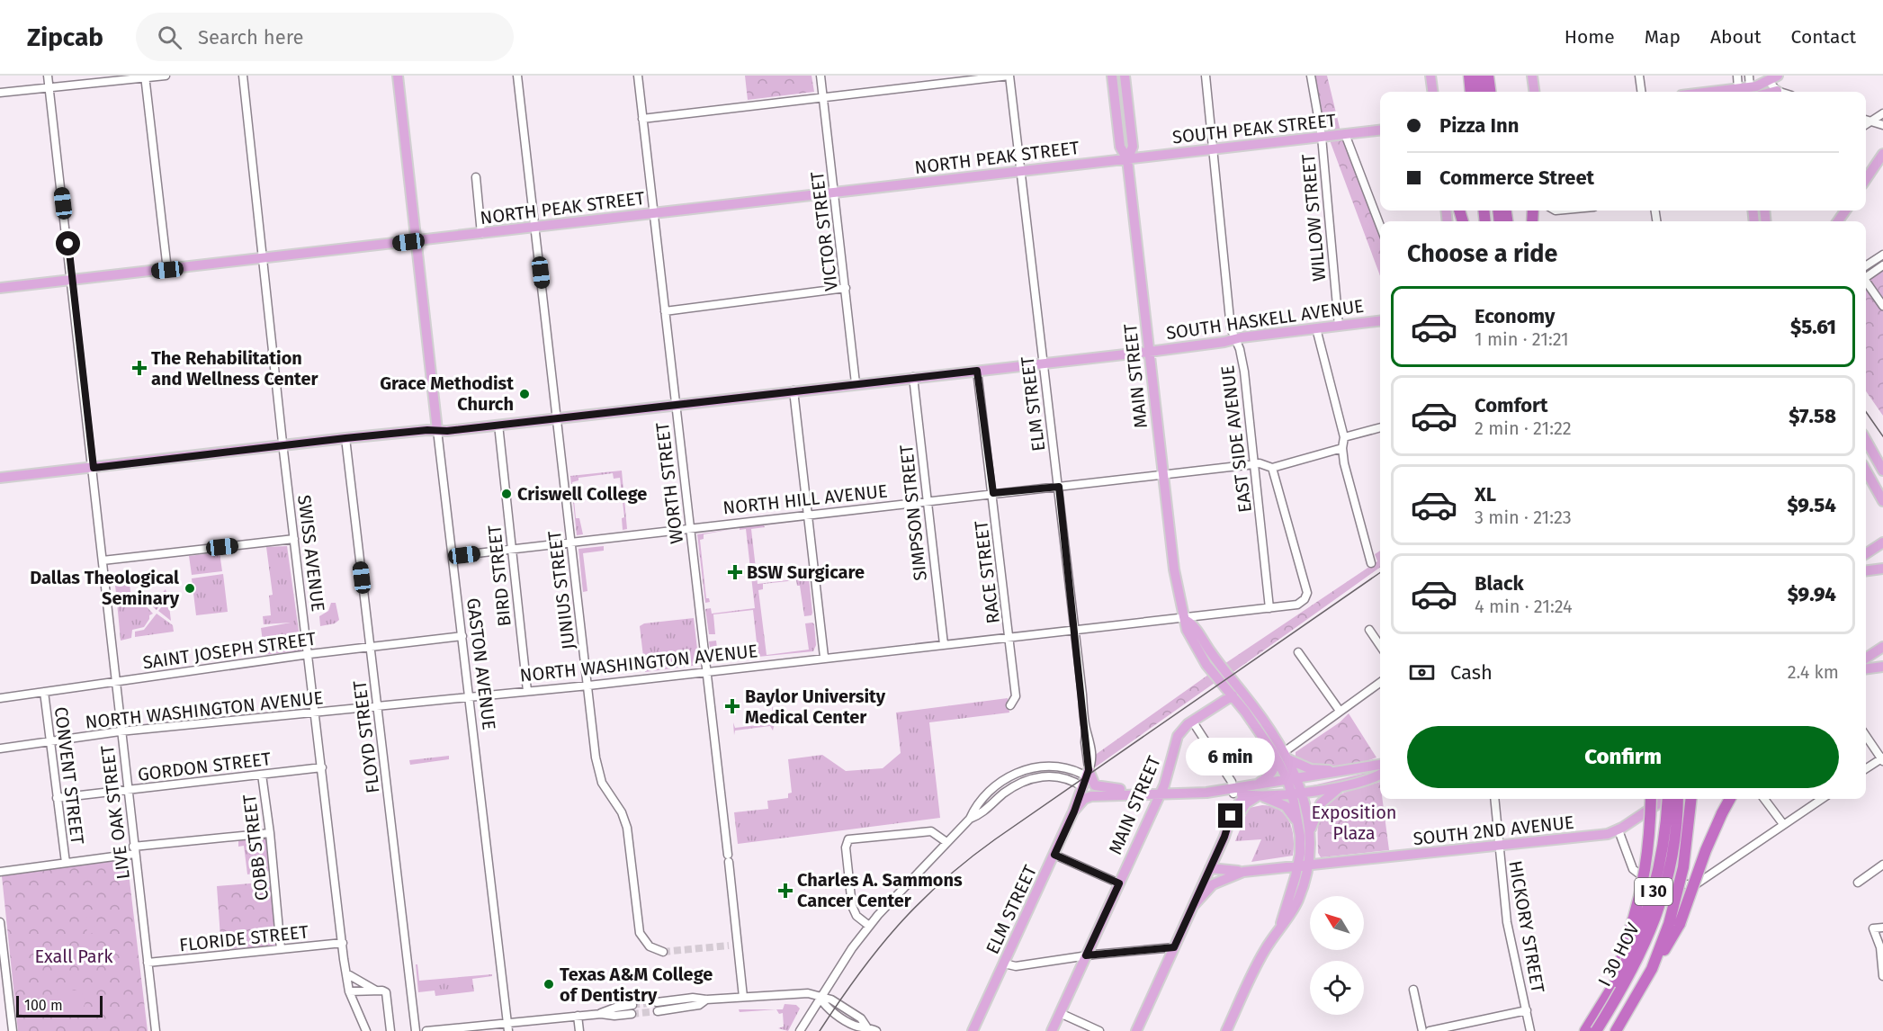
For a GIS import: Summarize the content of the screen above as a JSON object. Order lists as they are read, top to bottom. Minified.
{"streets":{"highway":["I 30","I 30 HOV"],"main road":["SOUTH PEAK STREET","NORTH PEAK STREET","SOUTH HASKELL AVENUE","MAIN STREET","ELM STREET","GASTON AVENUE","SOUTH 2ND AVENUE"],"street":["WILLOW STREET","VICTOR STREET","EAST SIDE AVENUE","WORTH STREET","NORTH HILL AVENUE","SIMPSON STREET","SWISS AVENUE","RACE STREET","BIRD STREET","JUNIUS STREET","SAINT JOSEPH STREET","NORTH WASHINGTON AVENUE","FLOYD STREET","GORDON STREET","CONVENT STREET","LIVE OAK STREET","COBB STREET","HICKORY STREET","FLORIDE STREET"]},"crossings":[["SOUTH PEAK STREET","NORTH PEAK STREET"],["SOUTH PEAK STREET","WILLOW STREET"],["SOUTH PEAK STREET","MAIN STREET"],["SOUTH PEAK STREET","EAST SIDE AVENUE"],["NORTH PEAK STREET","VICTOR STREET"],["NORTH PEAK STREET","MAIN STREET"],["NORTH PEAK STREET","ELM STREET"],["NORTH PEAK STREET","WORTH STREET"],["NORTH PEAK STREET","SWISS AVENUE"],["NORTH PEAK STREET","JUNIUS STREET"],["NORTH PEAK STREET","GASTON AVENUE"],["NORTH PEAK STREET","LIVE OAK STREET"],["WILLOW STREET","SOUTH HASKELL AVENUE"],["VICTOR STREET","SOUTH HASKELL AVENUE"],["SOUTH HASKELL AVENUE","MAIN STREET"],["SOUTH HASKELL AVENUE","ELM STREET"],["SOUTH HASKELL AVENUE","EAST SIDE AVENUE"],["SOUTH HASKELL AVENUE","WORTH STREET"],["SOUTH HASKELL AVENUE","SIMPSON STREET"],["SOUTH HASKELL AVENUE","SWISS AVENUE"],["SOUTH HASKELL AVENUE","RACE STREET"],["SOUTH HASKELL AVENUE","BIRD STREET"],["SOUTH HASKELL AVENUE","JUNIUS STREET"],["SOUTH HASKELL AVENUE","GASTON AVENUE"],["SOUTH HASKELL AVENUE","FLOYD STREET"],["SOUTH HASKELL AVENUE","LIVE OAK STREET"],["MAIN STREET","NORTH HILL AVENUE"],["MAIN STREET","NORTH WASHINGTON AVENUE"],["ELM STREET","NORTH HILL AVENUE"],["ELM STREET","NORTH WASHINGTON AVENUE"],["EAST SIDE AVENUE","NORTH HILL AVENUE"],["EAST SIDE AVENUE","NORTH WASHINGTON AVENUE"],["WORTH STREET","NORTH HILL AVENUE"],["WORTH STREET","NORTH WASHINGTON AVENUE"],["NORTH HILL AVENUE","SIMPSON STREET"],["NORTH HILL AVENUE","RACE STREET"],["NORTH HILL AVENUE","BIRD STREET"],["NORTH HILL AVENUE","JUNIUS STREET"],["NORTH HILL AVENUE","NORTH WASHINGTON AVENUE"],["NORTH HILL AVENUE","GASTON AVENUE"],["SIMPSON STREET","NORTH WASHINGTON AVENUE"],["SWISS AVENUE","SAINT JOSEPH STREET"],["SWISS AVENUE","NORTH WASHINGTON AVENUE"],["SWISS AVENUE","GORDON STREET"],["SWISS AVENUE","FLORIDE STREET"],["RACE STREET","NORTH WASHINGTON AVENUE"],["BIRD STREET","NORTH WASHINGTON AVENUE"],["JUNIUS STREET","NORTH WASHINGTON AVENUE"],["SAINT JOSEPH STREET","GASTON AVENUE"],["SAINT JOSEPH STREET","FLOYD STREET"],["SAINT JOSEPH STREET","CONVENT STREET"],["SAINT JOSEPH STREET","LIVE OAK STREET"],["NORTH WASHINGTON AVENUE","GASTON AVENUE"],["NORTH WASHINGTON AVENUE","FLOYD STREET"],["NORTH WASHINGTON AVENUE","CONVENT STREET"],["NORTH WASHINGTON AVENUE","LIVE OAK STREET"],["GORDON STREET","CONVENT STREET"],["GORDON STREET","LIVE OAK STREET"],["GORDON STREET","COBB STREET"],["LIVE OAK STREET","FLORIDE STREET"],["SOUTH 2ND AVENUE","HICKORY STREET"],["COBB STREET","FLORIDE STREET"]],"parks":["Exposition Plaza","Exall Park"],"places":{"health":["The Rehabilitation and Wellness Center","BSW Surgicare","Baylor University Medical Center","Charles A. Sammons Cancer Center"],"other":["Grace Methodist Church","Criswell College","Dallas Theological Seminary","Texas A&M College of Dentistry"]},"scale_bar":"100 m","north":"top left","page":{"header":"Zipcab","search":"Search here","nav":["Home","Map","About","Contact"],"banner":["Pizza Inn","Commerce Street"],"heading":"Choose a ride","list":[{"name":"Economy","note":"1 min · 21:21","value":"$5.61"},{"name":"Comfort","note":"2 min · 21:22","value":"$7.58"},{"name":"XL","note":"3 min · 21:23","value":"$9.54"},{"name":"Black","note":"4 min · 21:24","value":"$9.94"}],"pay":["Cash","2.4 km"],"buttons":"Confirm","bubble":"6 min","scale":"100 m"}}
